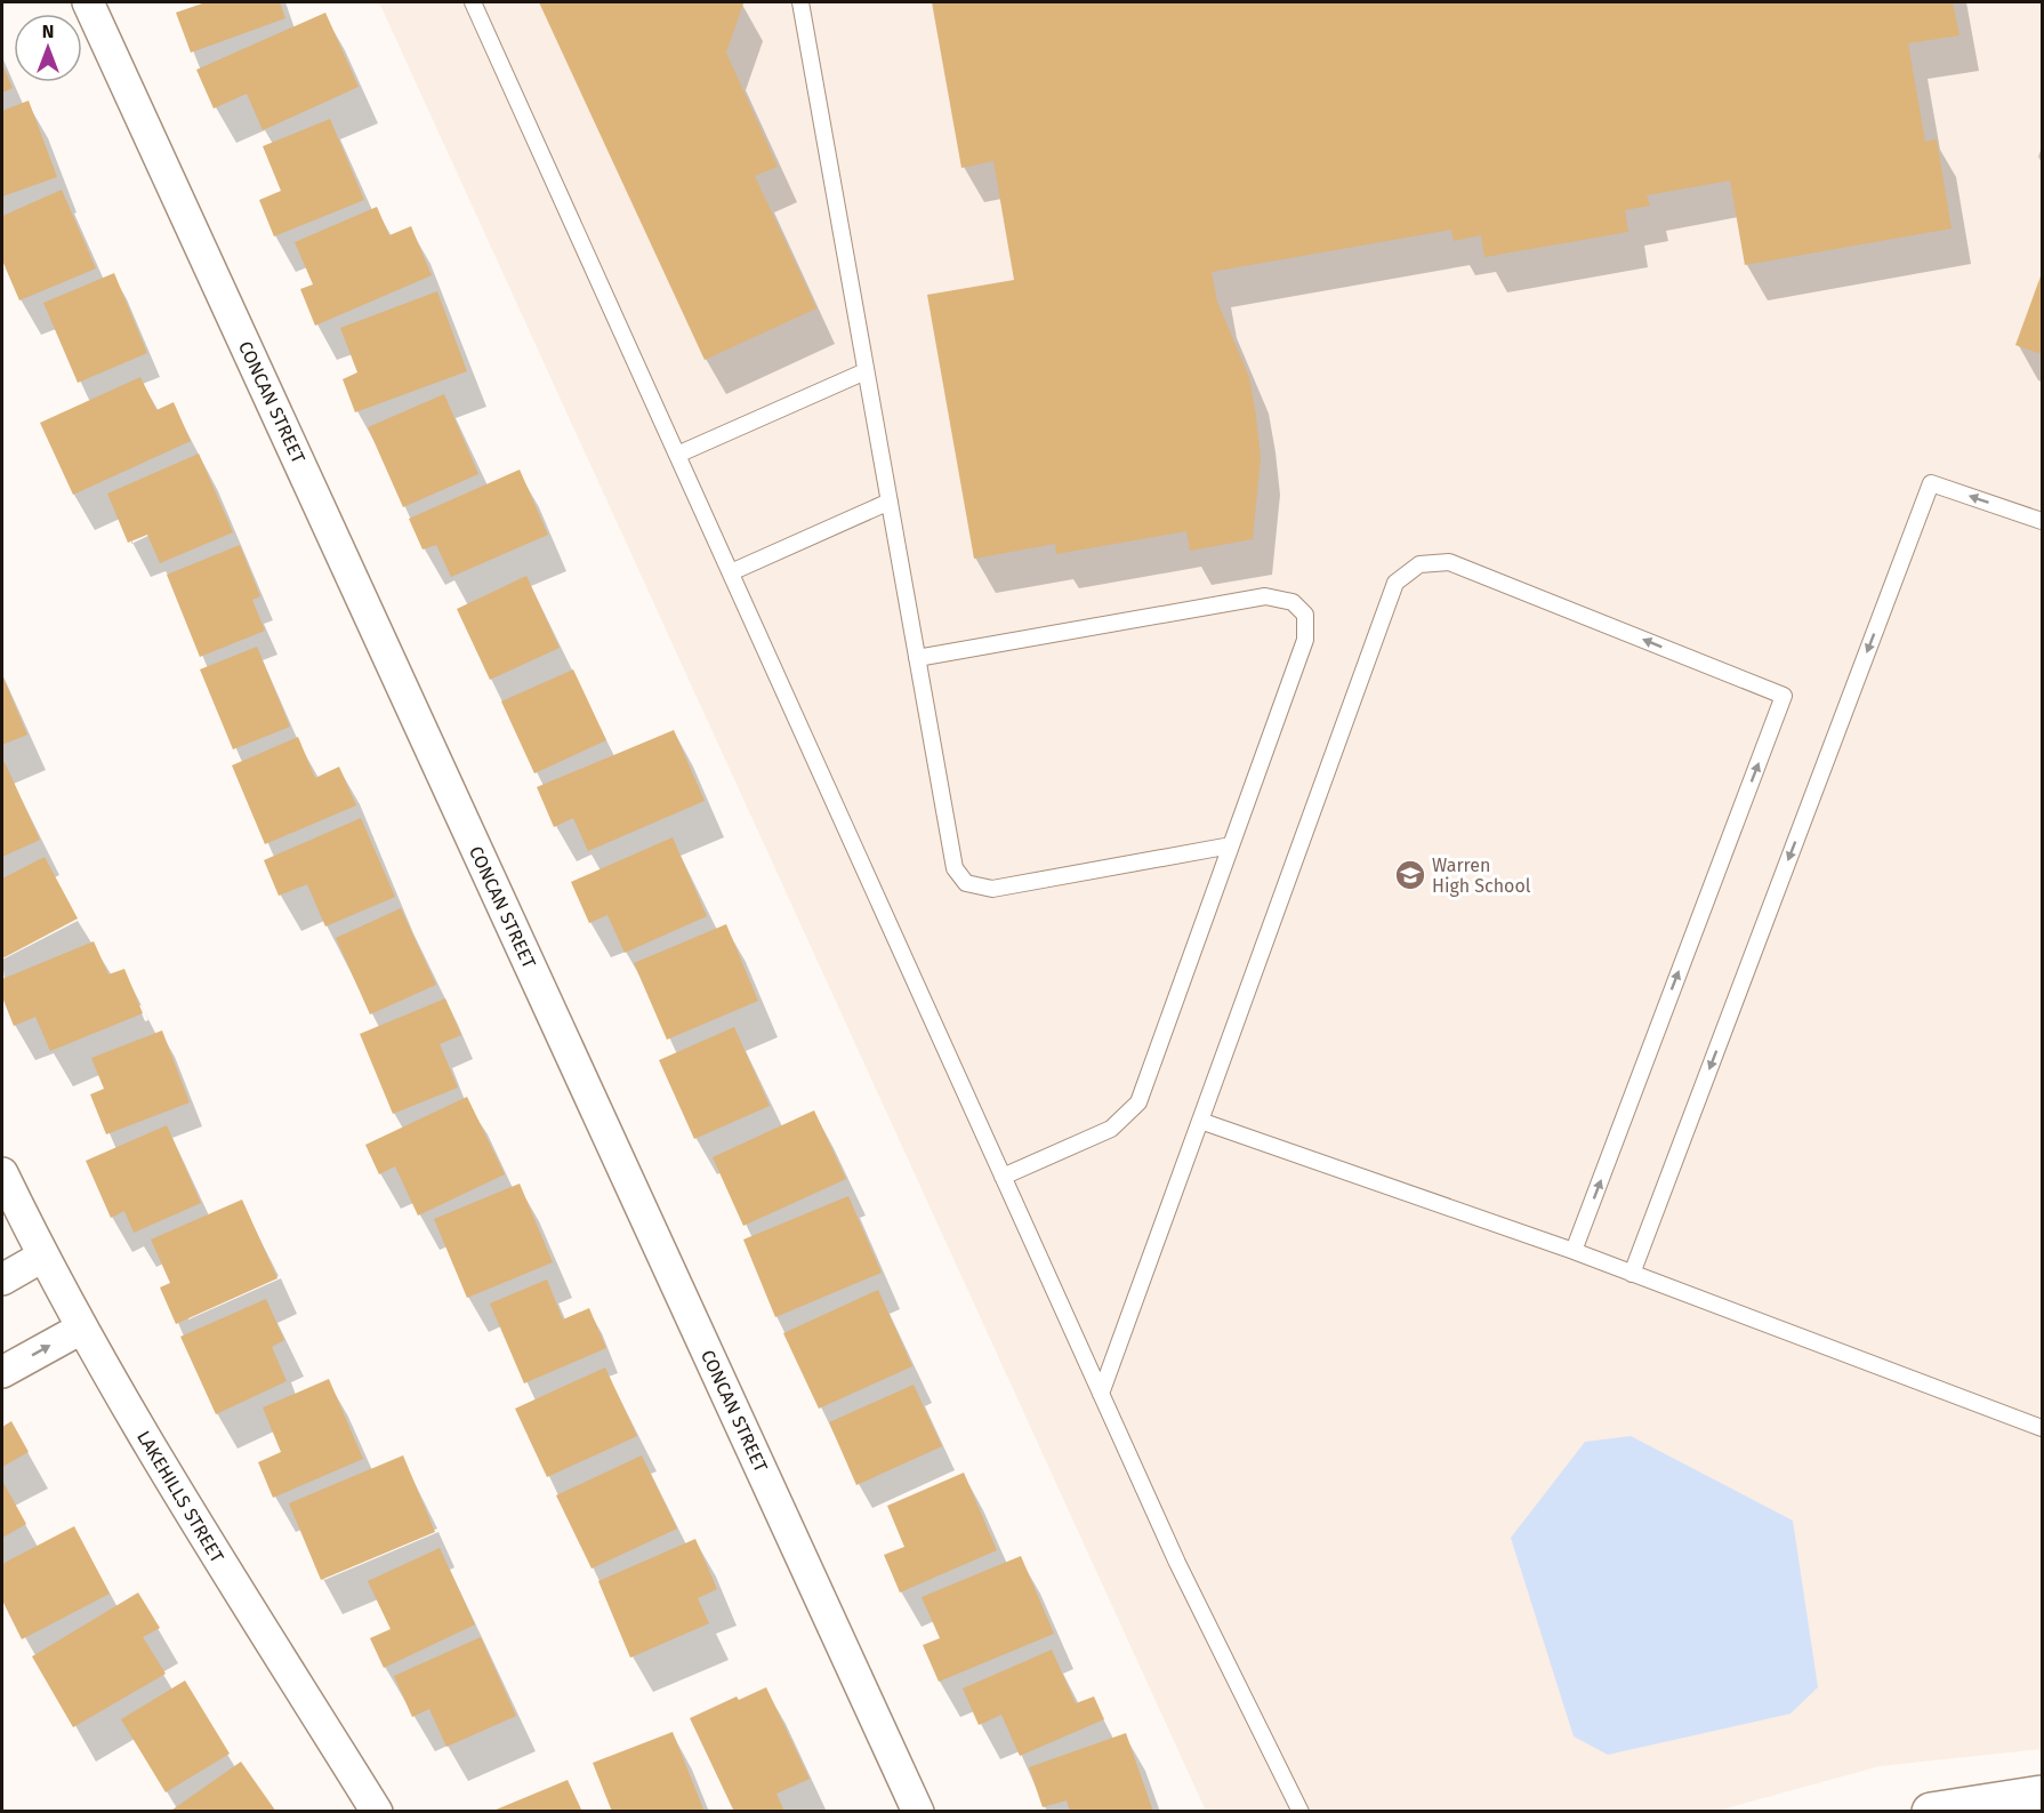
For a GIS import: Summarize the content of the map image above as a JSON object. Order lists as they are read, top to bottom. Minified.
{"streets":{"street":["CONCAN STREET","LAKEHILLS STREET"]},"places":{"school or university":["Warren High School"]},"north":"top"}
